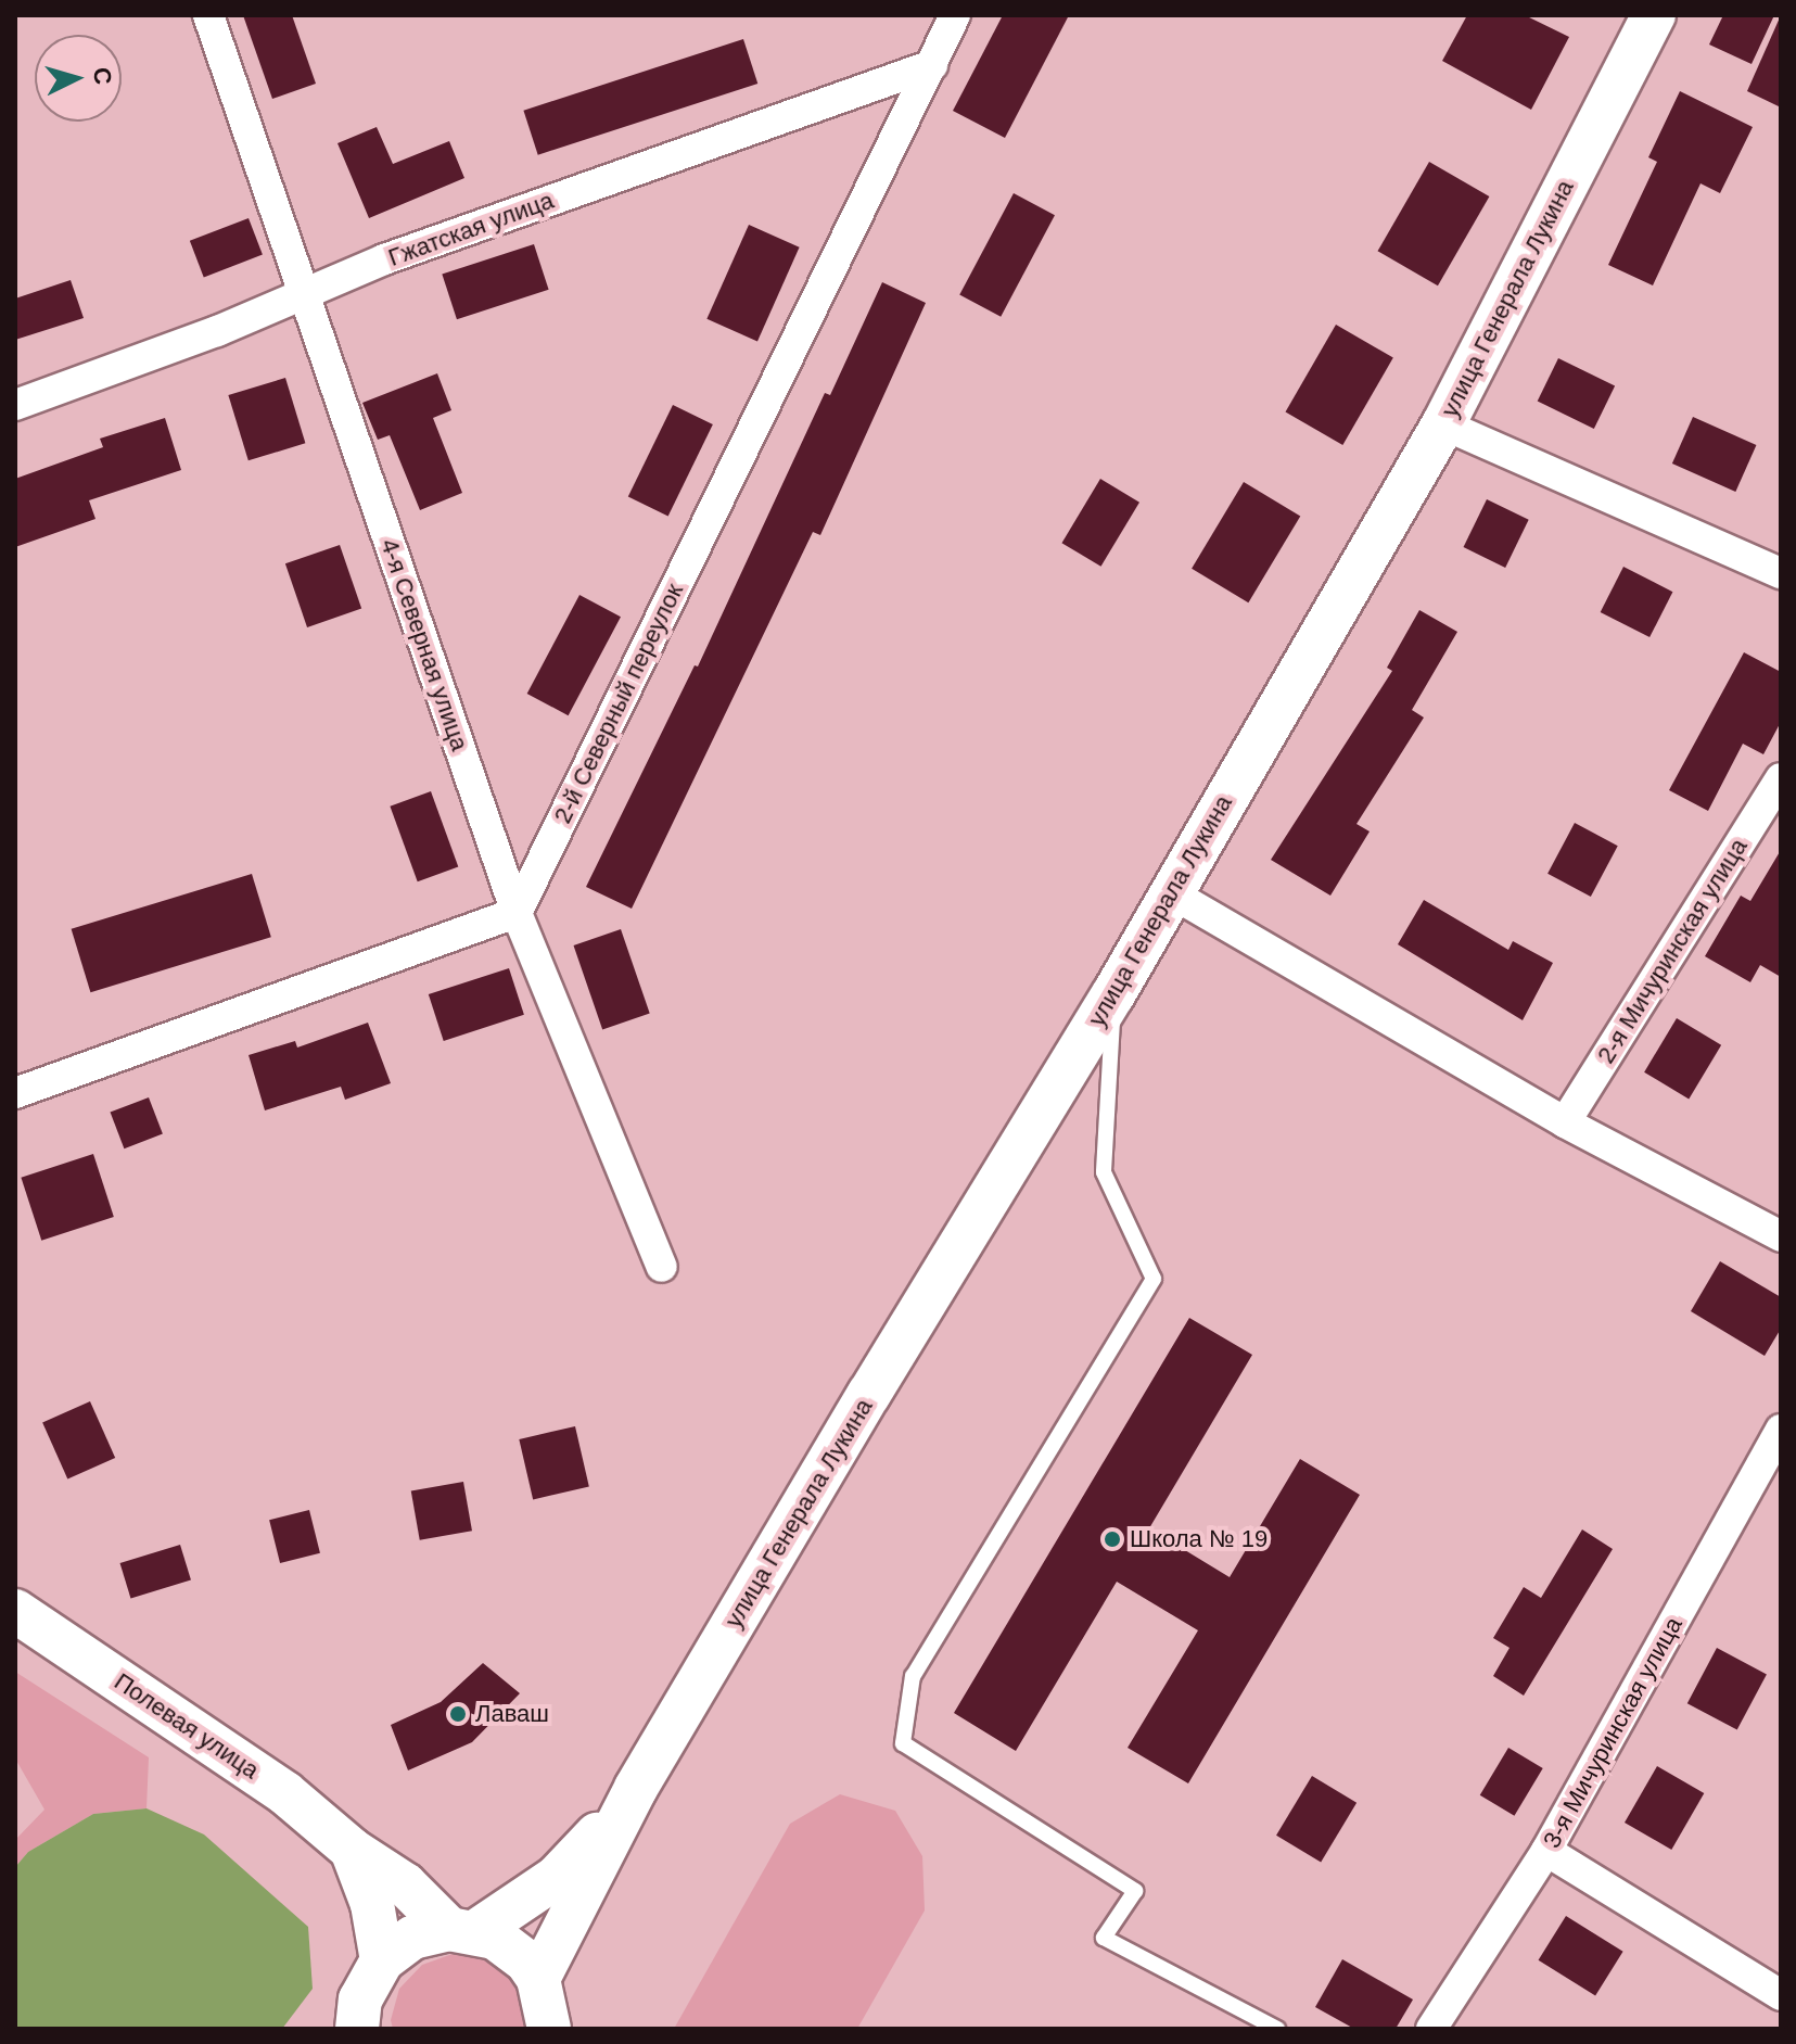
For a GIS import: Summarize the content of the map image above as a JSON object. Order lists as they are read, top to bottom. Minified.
{"streets":{"main road":["улица Генерала Лукина","Полевая улица"],"street":["Гжатская улица","4-я Северная улица","2-й Северный переулок","2-я Мичуринская улица","3-я Мичуринская улица"]},"crossings":[["Гжатская улица","4-я Северная улица"],["Гжатская улица","2-й Северный переулок"],["улица Генерала Лукина","Полевая улица"],["4-я Северная улица","2-й Северный переулок"]],"places":["Школа № 19","Лаваш"],"north":"right"}
